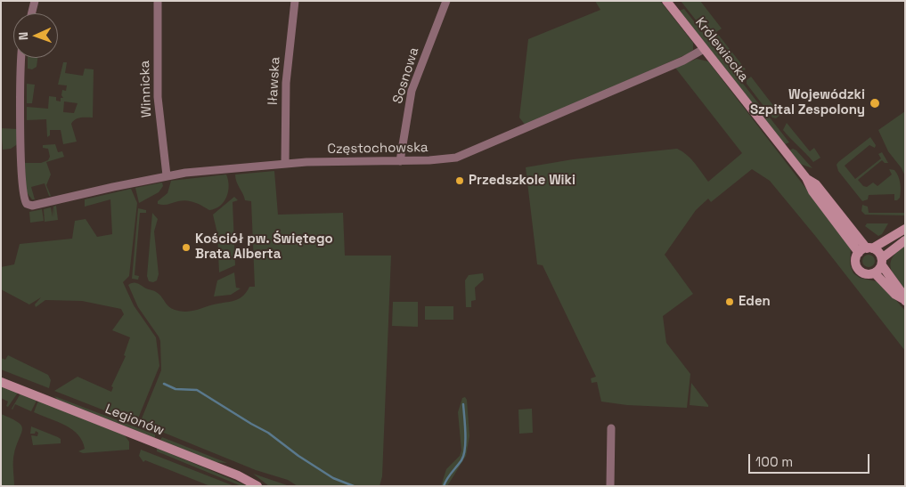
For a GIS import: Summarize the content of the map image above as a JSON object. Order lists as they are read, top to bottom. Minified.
{"streets":{"main road":["Królewiecka","Legionów"],"street":["Sosnowa","Iławska","Winnicka","Częstochowska"]},"crossings":[["Królewiecka","Częstochowska"],["Sosnowa","Częstochowska"],["Iławska","Częstochowska"],["Winnicka","Częstochowska"]],"places":["Wojewódzki Szpital Zespolony","Przedszkole Wiki","Kościół pw. Świętego Brata Alberta","Eden"],"scale_bar":"100 m","north":"left"}
